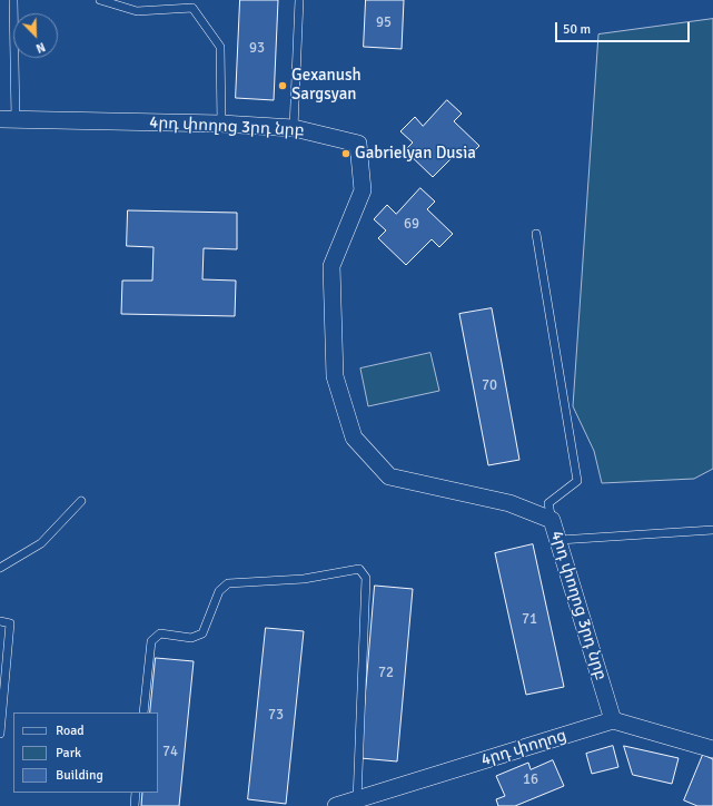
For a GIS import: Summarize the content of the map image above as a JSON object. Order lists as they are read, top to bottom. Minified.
{"streets":{"street":["4րդ փողոց 3րդ նրբ","4րդ փողոց"]},"crossings":[["4րդ փողոց 3րդ նրբ","4րդ փողոց"]],"places":["Gexanush Sargsyan","Gabrielyan Dusia"],"house_numbers":["95","93","69","70","71","72","73","74","16"],"legend":["Road","Park","Building"],"scale_bar":"50 m","north":"bottom right"}
